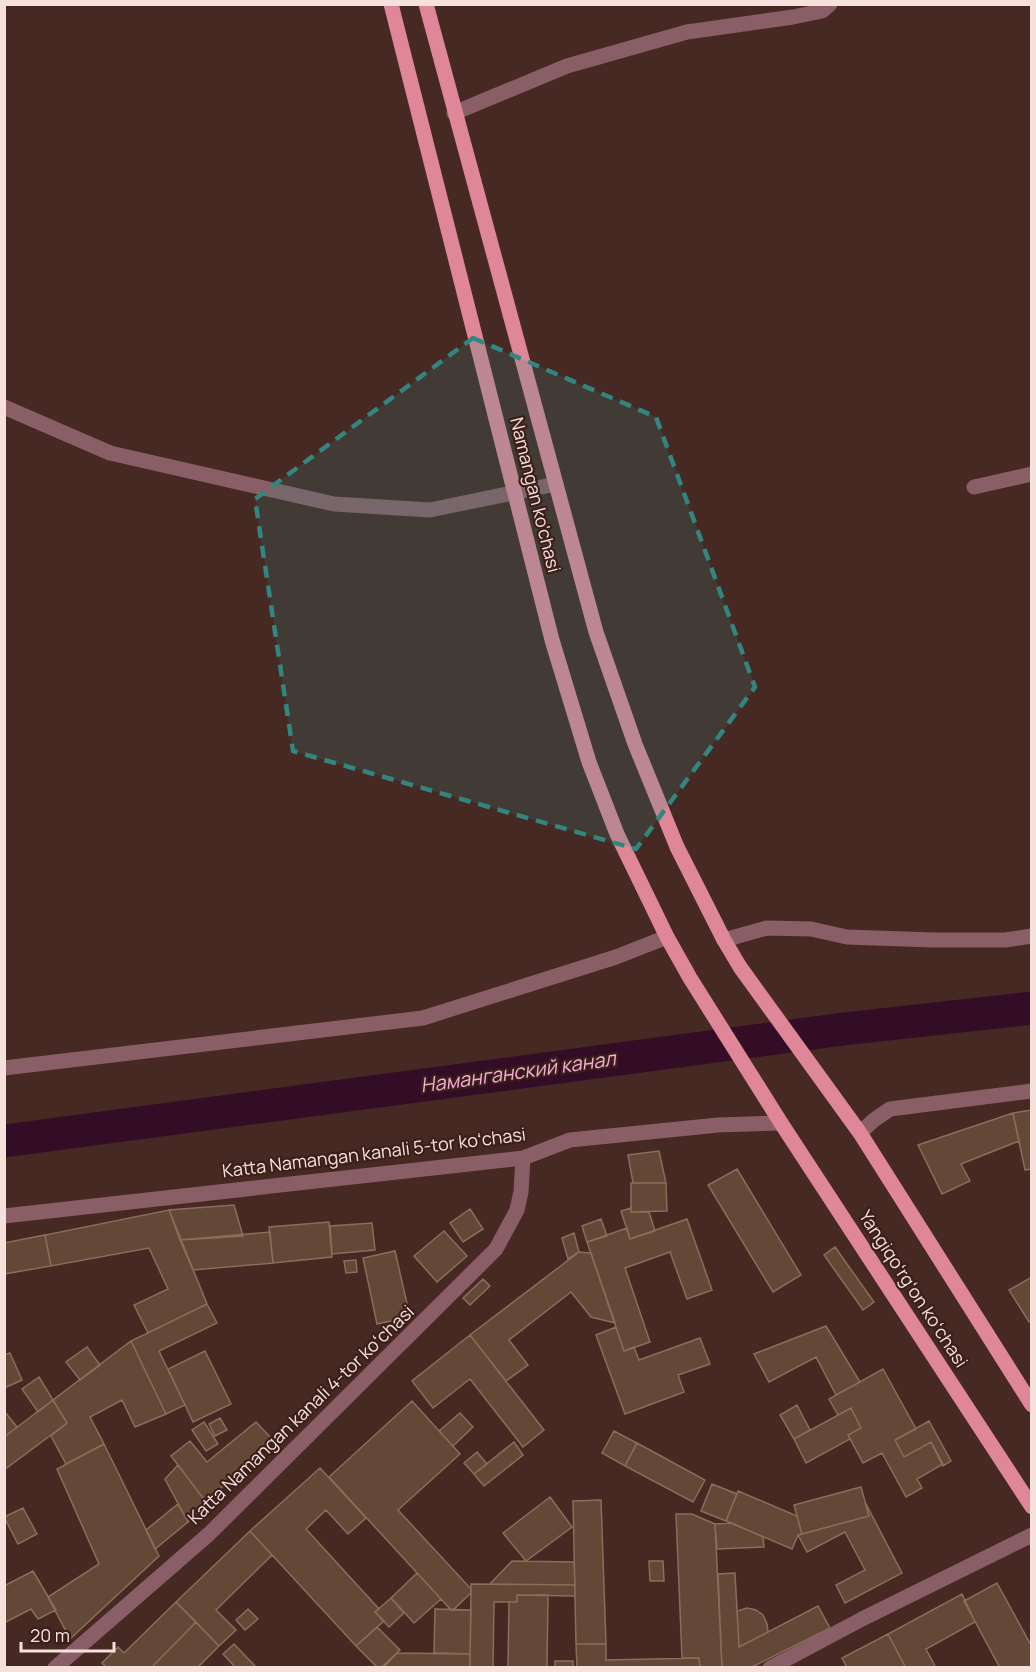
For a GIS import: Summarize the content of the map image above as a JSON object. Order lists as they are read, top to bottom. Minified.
{"streets":{"main road":["Namangan ko'chasi","Yangiqoʻrgʻon koʻchasi"],"street":["Katta Namangan kanali 5-tor koʻchasi","Katta Namangan kanali 4-tor koʻchasi"]},"crossings":[["Namangan ko'chasi","Yangiqoʻrgʻon koʻchasi"],["Katta Namangan kanali 5-tor koʻchasi","Yangiqoʻrgʻon koʻchasi"],["Katta Namangan kanali 5-tor koʻchasi","Katta Namangan kanali 4-tor koʻchasi"]],"water":["Наманганский канал"],"scale_bar":"20 m"}
